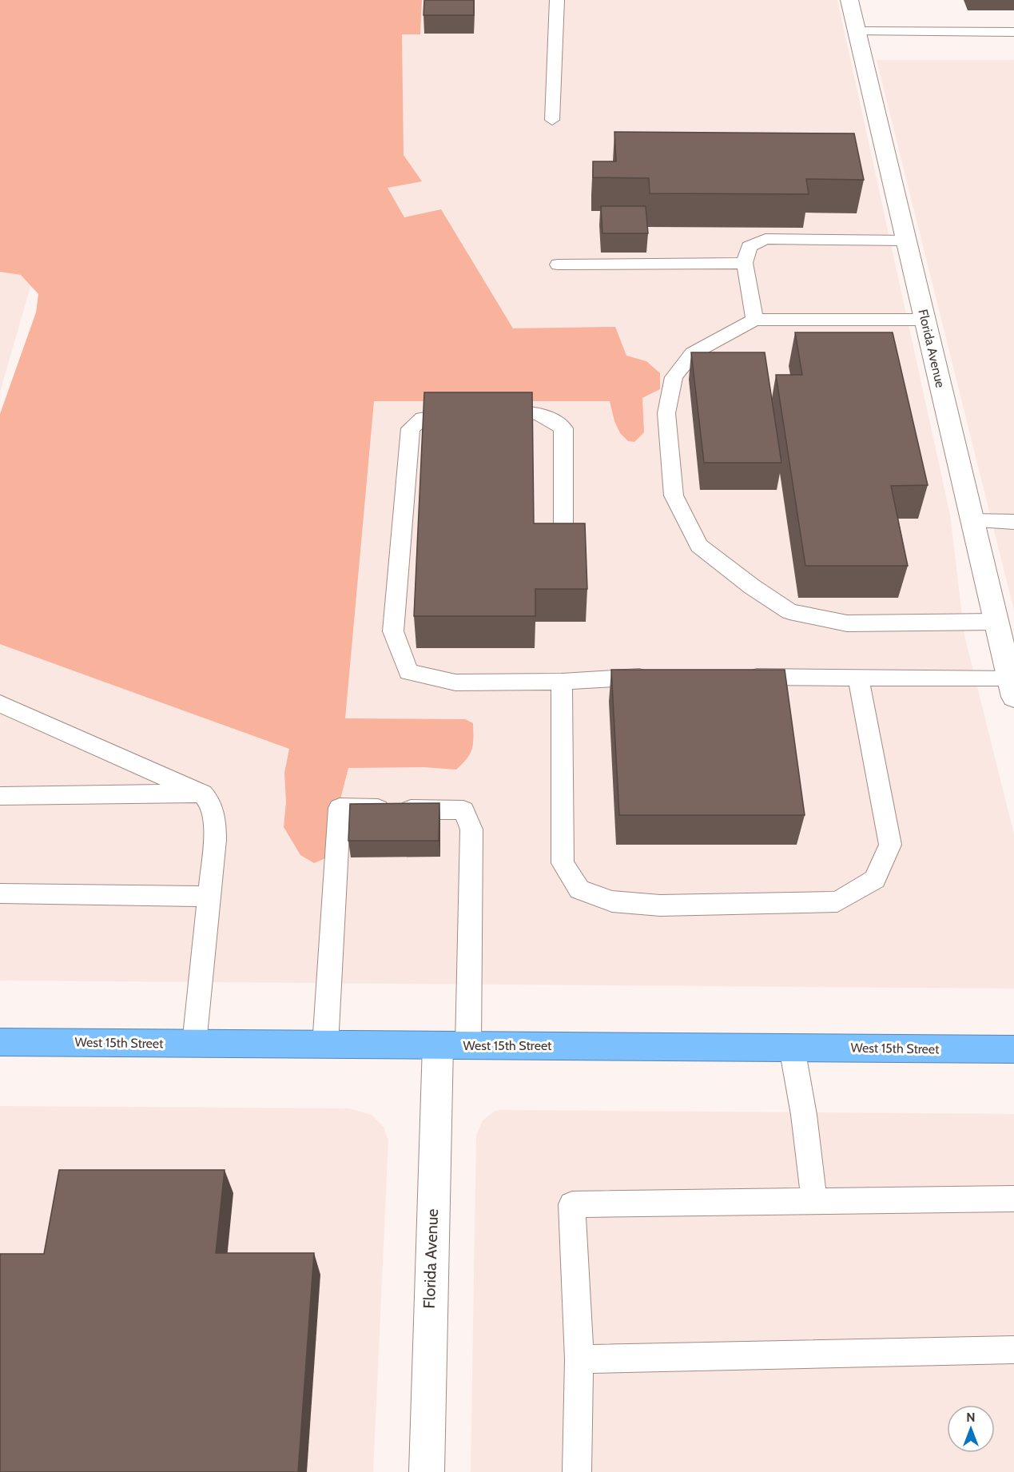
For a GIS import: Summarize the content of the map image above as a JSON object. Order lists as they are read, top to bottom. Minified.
{"streets":{"highway":["West 15th Street"],"street":["Florida Avenue"]},"crossings":[["Florida Avenue","West 15th Street"]],"north":"top"}
